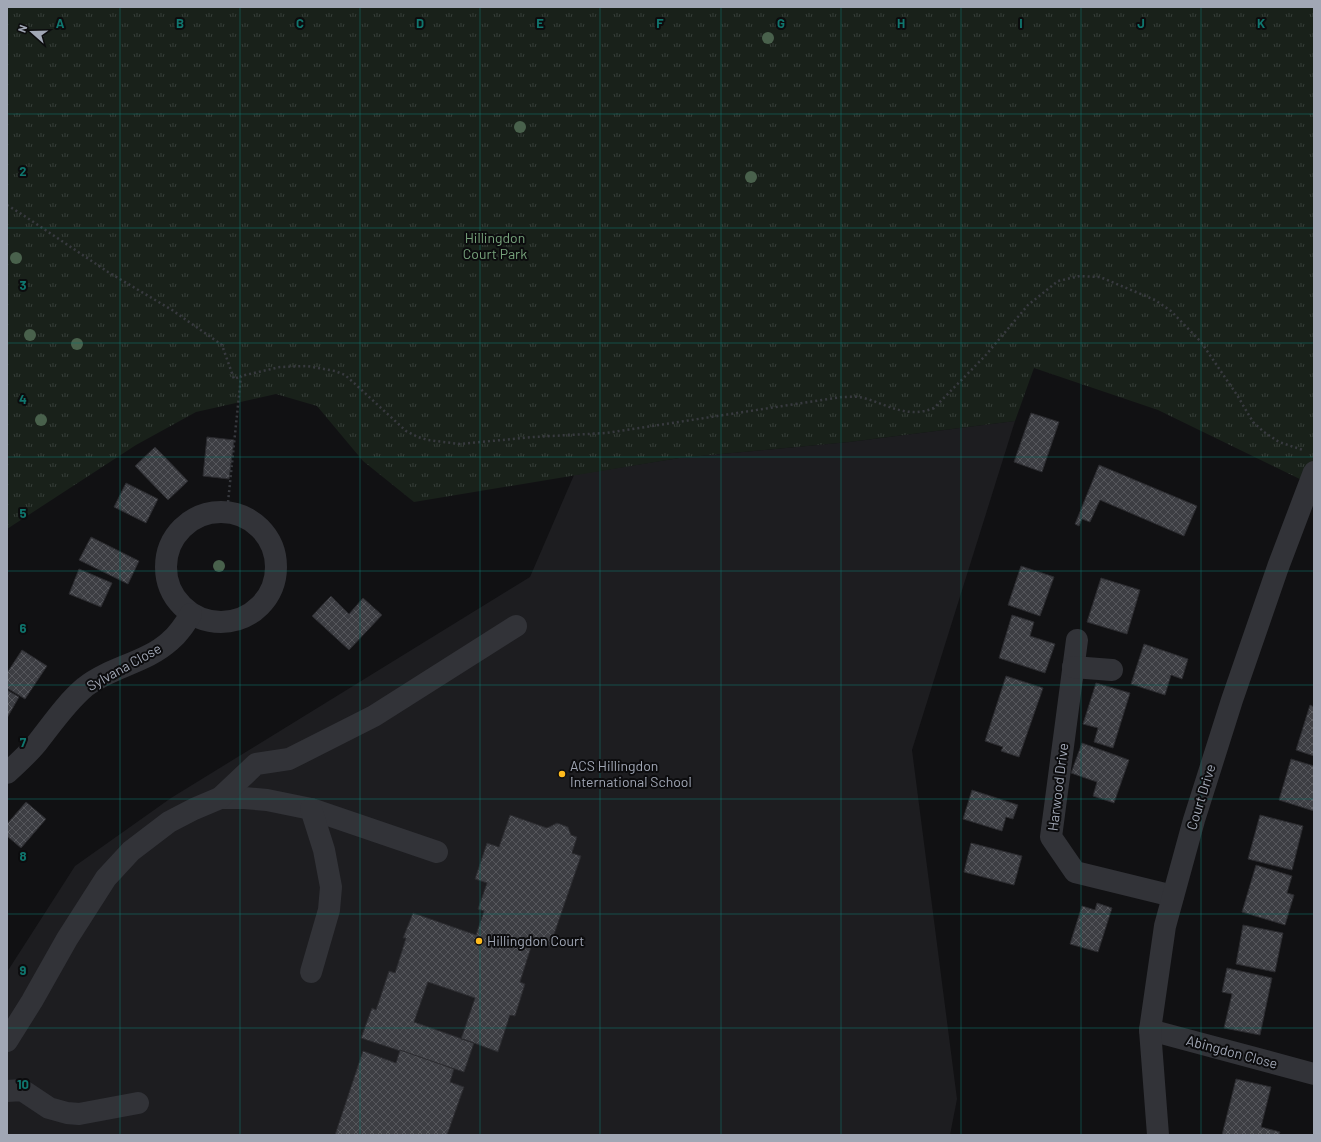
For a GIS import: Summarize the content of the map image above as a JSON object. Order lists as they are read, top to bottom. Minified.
{"streets":{"street":["Sylvana Close","Harwood Drive","Court Drive","Abingdon Close"]},"crossings":[["Harwood Drive","Court Drive"],["Court Drive","Abingdon Close"]],"parks":["Hillingdon Court Park"],"places":["ACS Hillingdon International School","Hillingdon Court"],"north":"left","grid":{"columns":["A","B","C","D","E","F","G","H","I","J","K"],"rows":["2","3","4","5","6","7","8","9","10"]}}
